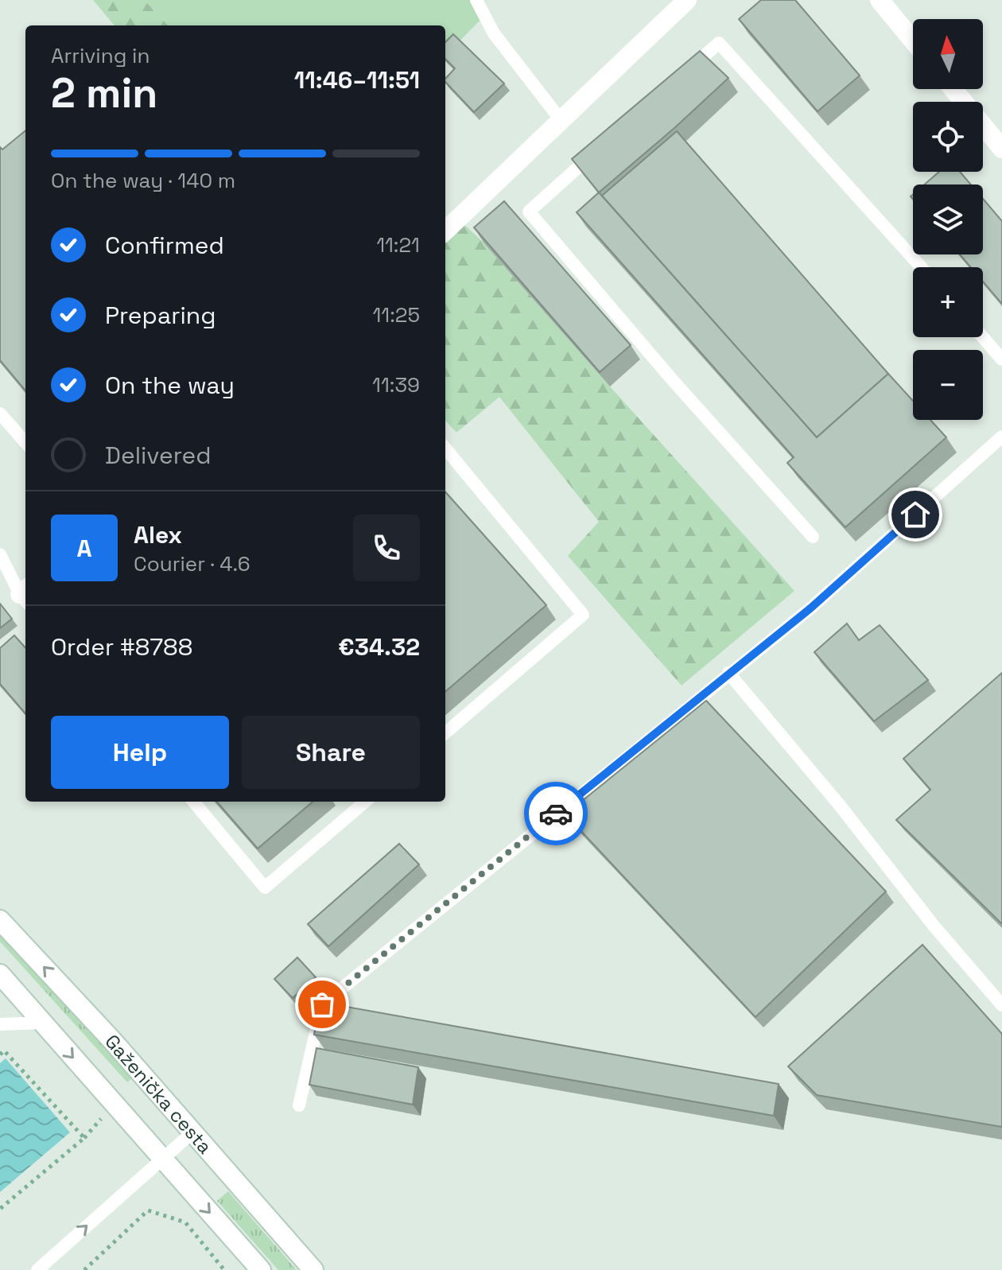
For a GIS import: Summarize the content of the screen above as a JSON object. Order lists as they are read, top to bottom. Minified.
{"streets":{"main road":["Gaženička cesta"]},"north":"top","page":{"map_buttons":["+","−"],"heading":["2 min","Arriving in","11:46–11:51"],"panel":["Alex","Courier · 4.6","Order #8788","€34.32"],"bar":"On the way · 140 m","list":[["Confirmed","11:21"],["Preparing","11:25"],["On the way","11:39"],"Delivered"],"round":"A","buttons":["Help","Share"]}}
